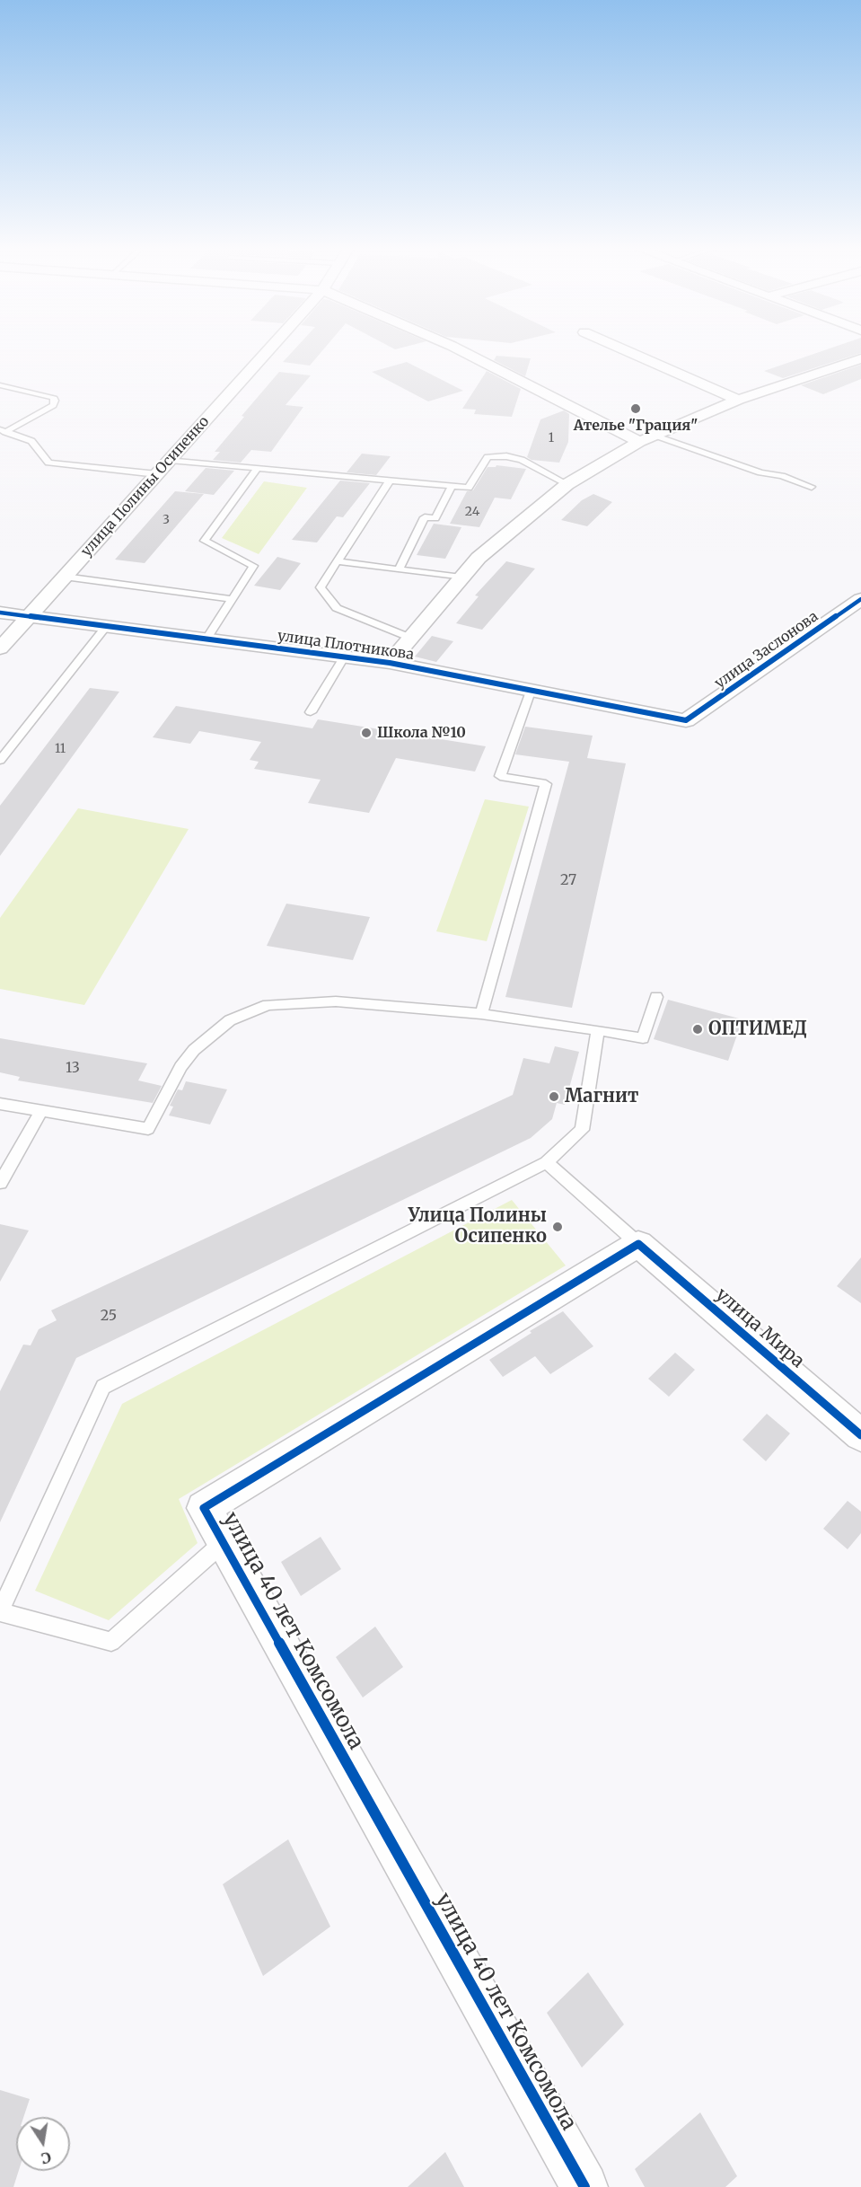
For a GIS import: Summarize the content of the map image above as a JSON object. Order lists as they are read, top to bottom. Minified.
{"streets":{"street":["улица Полины Осипенко","улица Плотникова","улица Заслонова","улица Мира","улица 40 лет Комсомола"]},"crossings":[["улица Полины Осипенко","улица Плотникова"],["улица Плотникова","улица Заслонова"],["улица Мира","улица 40 лет Комсомола"]],"places":["Ателье \"Грация\"","Школа №10","ОПТИМЕД","Магнит","Улица Полины Осипенко"],"house_numbers":["1","24","3","11","27","13","25"],"north":"bottom"}
